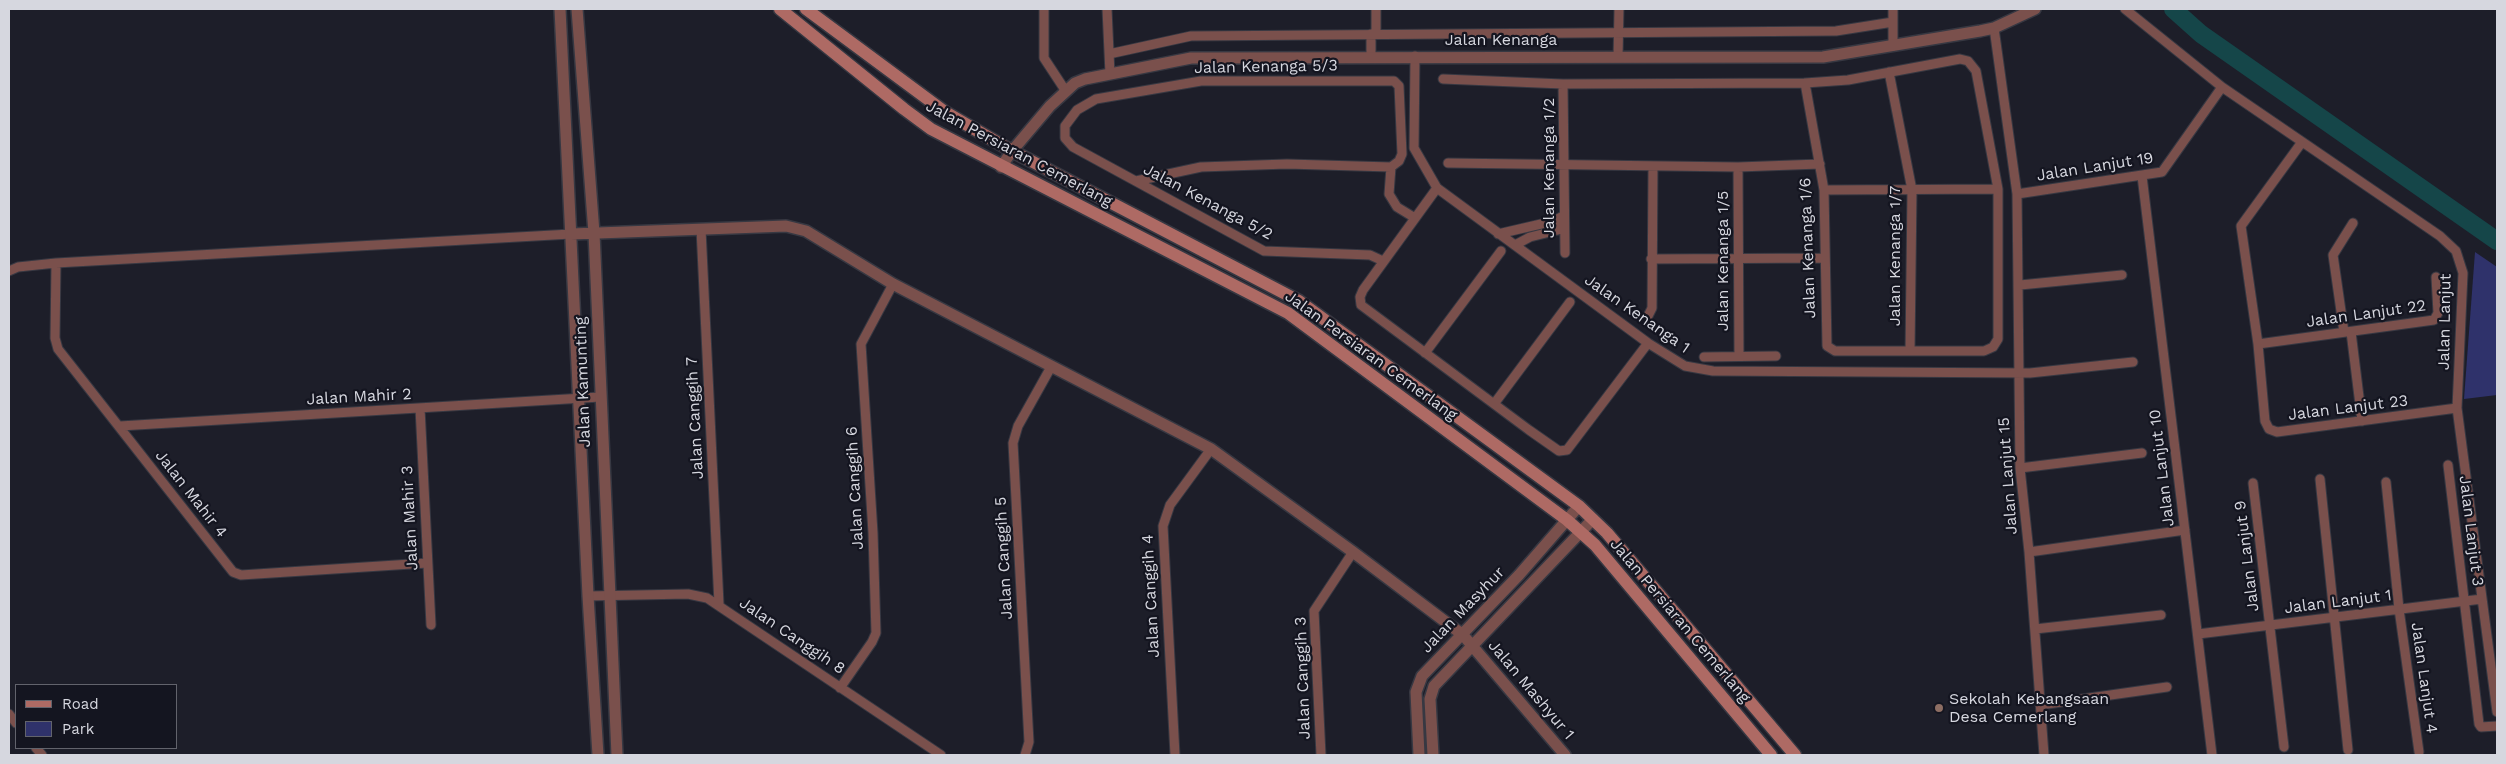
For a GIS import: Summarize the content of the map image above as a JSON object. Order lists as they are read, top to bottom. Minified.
{"streets":{"main road":["Jalan Persiaran Cemerlang"],"street":["Jalan Kenanga","Jalan Kenanga 5/3","Jalan Lanjut 19","Jalan Kenanga 1/2","Jalan Kenanga 5/2","Jalan Kenanga 1/6","Jalan Kenanga 1/7","Jalan Kenanga 1/5","Jalan Kenanga 1","Jalan Lanjut 22","Jalan Lanjut","Jalan Kamunting","Jalan Mahir 2","Jalan Lanjut 23","Jalan Canggih 7","Jalan Lanjut 10","Jalan Lanjut 15","Jalan Canggih 6","Jalan Mahir 4","Jalan Mahir 3","Jalan Lanjut 3","Jalan Lanjut 9","Jalan Canggih 5","Jalan Canggih 4","Jalan Lanjut 1","Jalan Masyhur","Jalan Canggih 8","Jalan Canggih 3","Jalan Lanjut 4","Jalan Mashyur 1"]},"crossings":[["Jalan Kenanga","Jalan Persiaran Cemerlang"],["Jalan Kenanga","Jalan Kenanga 1"],["Jalan Kenanga","Jalan Lanjut 15"],["Jalan Kenanga 5/3","Jalan Kenanga 5/2"],["Jalan Persiaran Cemerlang","Jalan Masyhur"],["Jalan Lanjut 19","Jalan Lanjut"],["Jalan Lanjut 19","Jalan Lanjut 10"],["Jalan Lanjut 19","Jalan Lanjut 15"],["Jalan Kenanga 1/6","Jalan Kenanga 1/7"],["Jalan Kenanga 1","Jalan Lanjut 15"],["Jalan Lanjut 22","Jalan Lanjut 23"],["Jalan Lanjut","Jalan Lanjut 23"],["Jalan Lanjut","Jalan Lanjut 1"],["Jalan Kamunting","Jalan Mahir 2"],["Jalan Kamunting","Jalan Canggih 8"],["Jalan Kamunting","Jalan Mashyur 1"],["Jalan Mahir 2","Jalan Mahir 4"],["Jalan Mahir 2","Jalan Mahir 3"],["Jalan Canggih 7","Jalan Canggih 8"],["Jalan Canggih 7","Jalan Mashyur 1"],["Jalan Lanjut 10","Jalan Lanjut 1"],["Jalan Canggih 6","Jalan Canggih 8"],["Jalan Canggih 6","Jalan Mashyur 1"],["Jalan Mahir 4","Jalan Mahir 3"],["Jalan Lanjut 3","Jalan Lanjut 1"],["Jalan Lanjut 9","Jalan Lanjut 1"],["Jalan Canggih 5","Jalan Mashyur 1"],["Jalan Canggih 4","Jalan Mashyur 1"],["Jalan Lanjut 1","Jalan Lanjut 4"],["Jalan Masyhur","Jalan Mashyur 1"],["Jalan Canggih 3","Jalan Mashyur 1"]],"places":["Sekolah Kebangsaan Desa Cemerlang"],"legend":["Road","Park"]}
